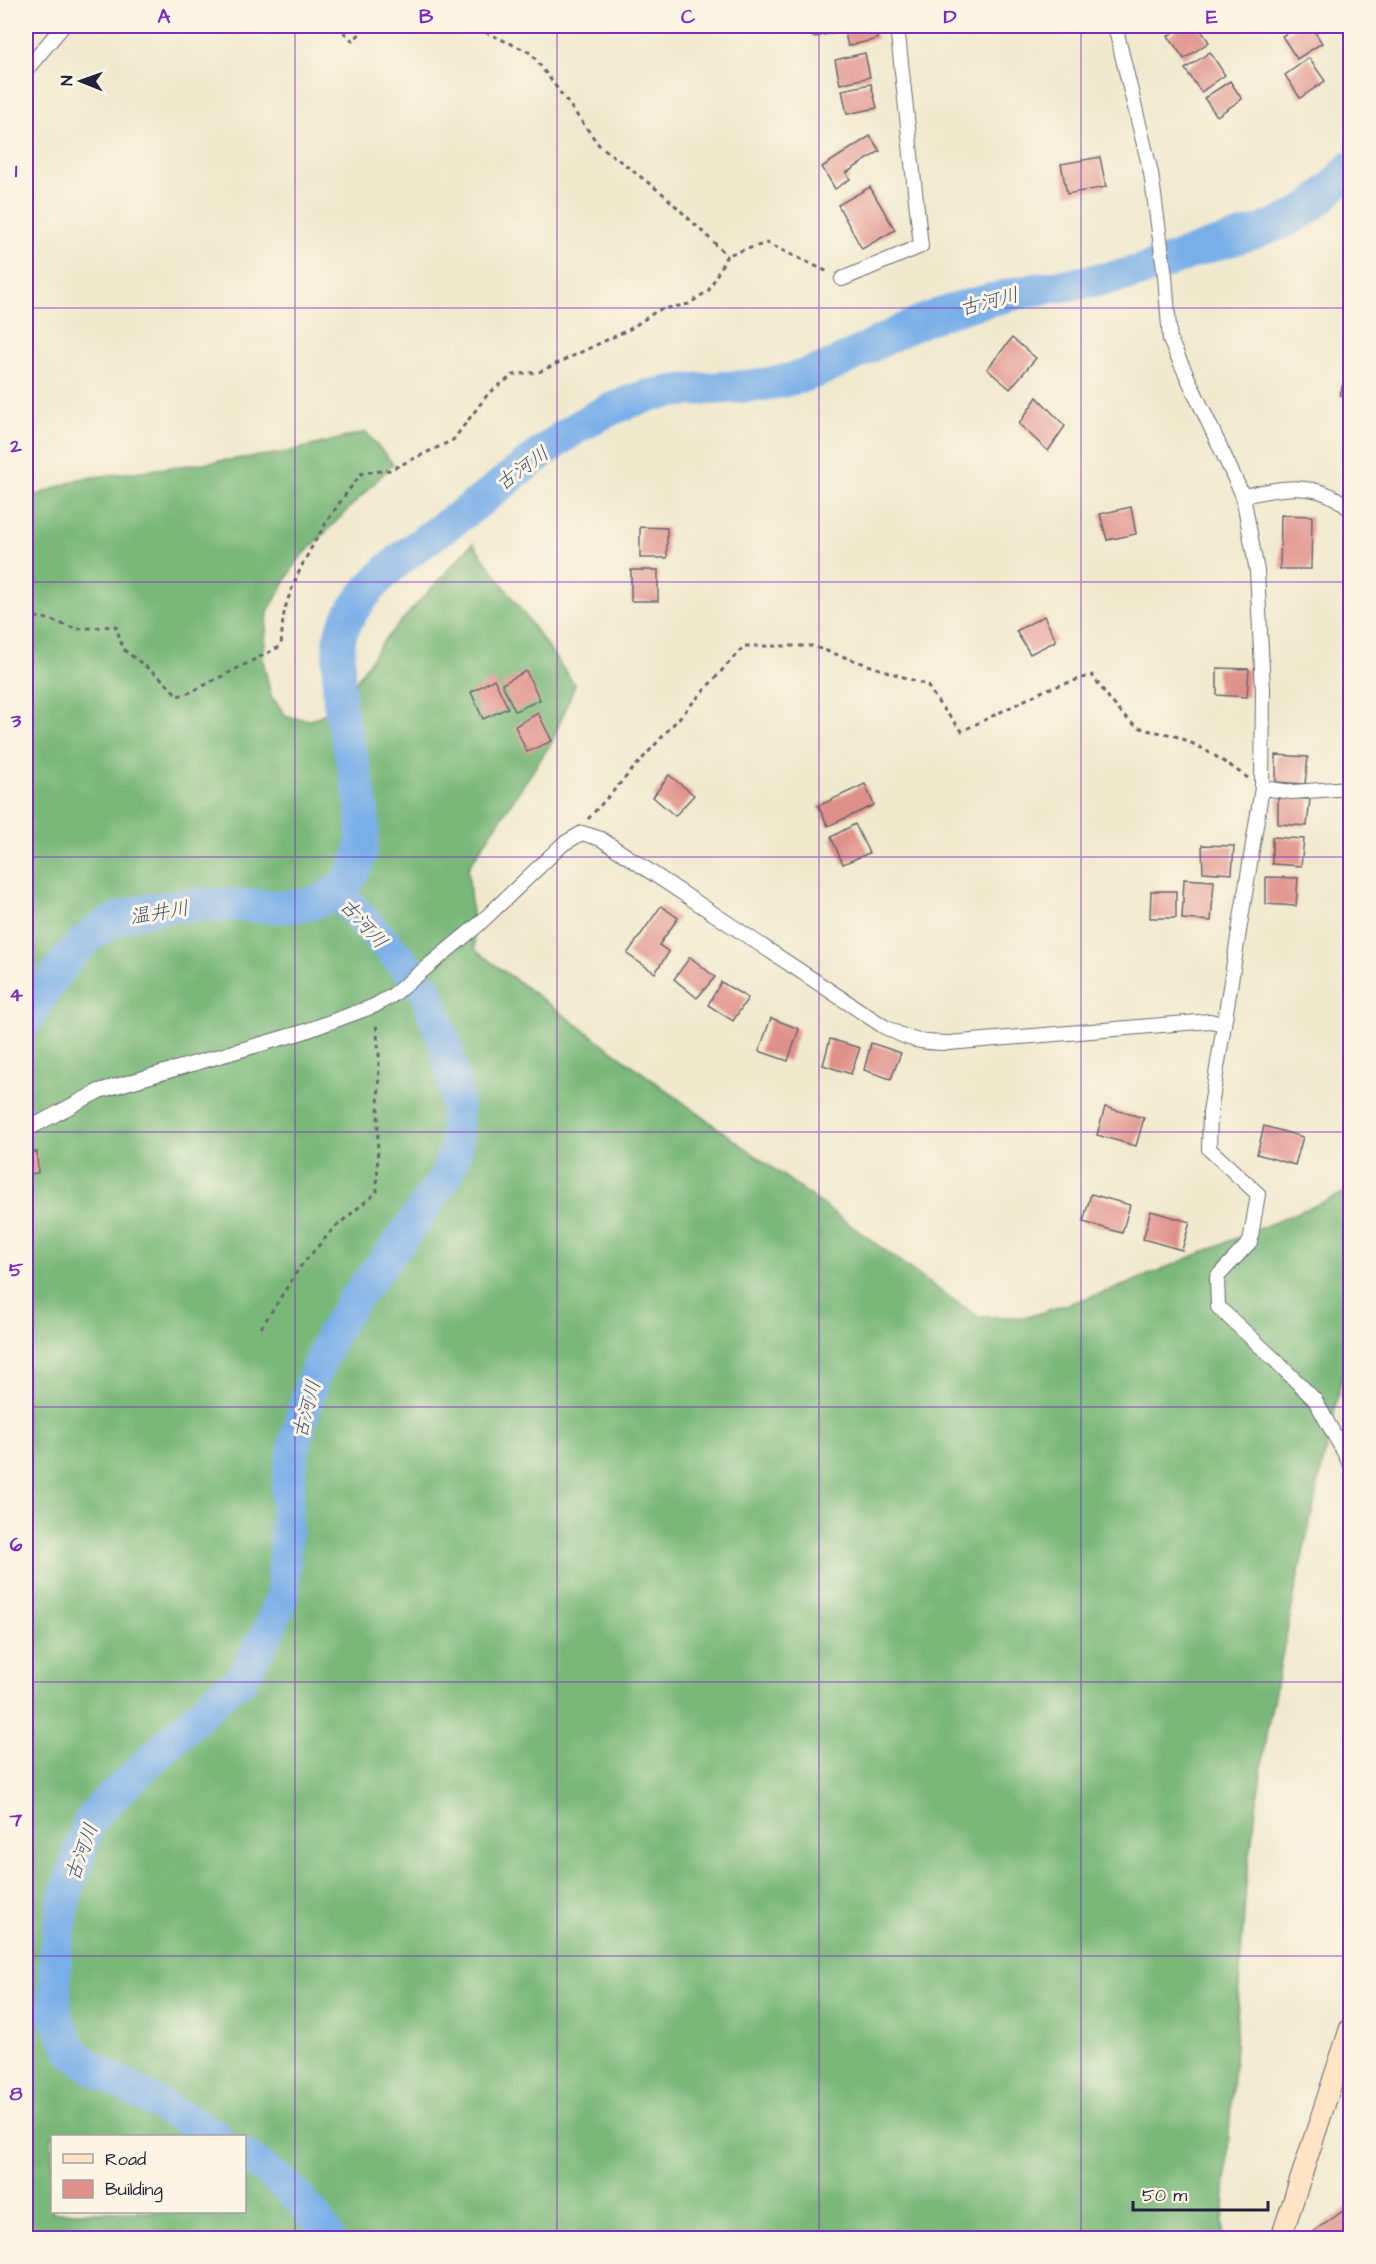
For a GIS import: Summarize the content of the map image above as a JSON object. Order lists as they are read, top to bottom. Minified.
{"water":["古河川","温井川"],"legend":["Road","Building"],"scale_bar":"50 m","north":"left","grid":{"columns":["A","B","C","D","E"],"rows":["1","2","3","4","5","6","7","8"]}}
